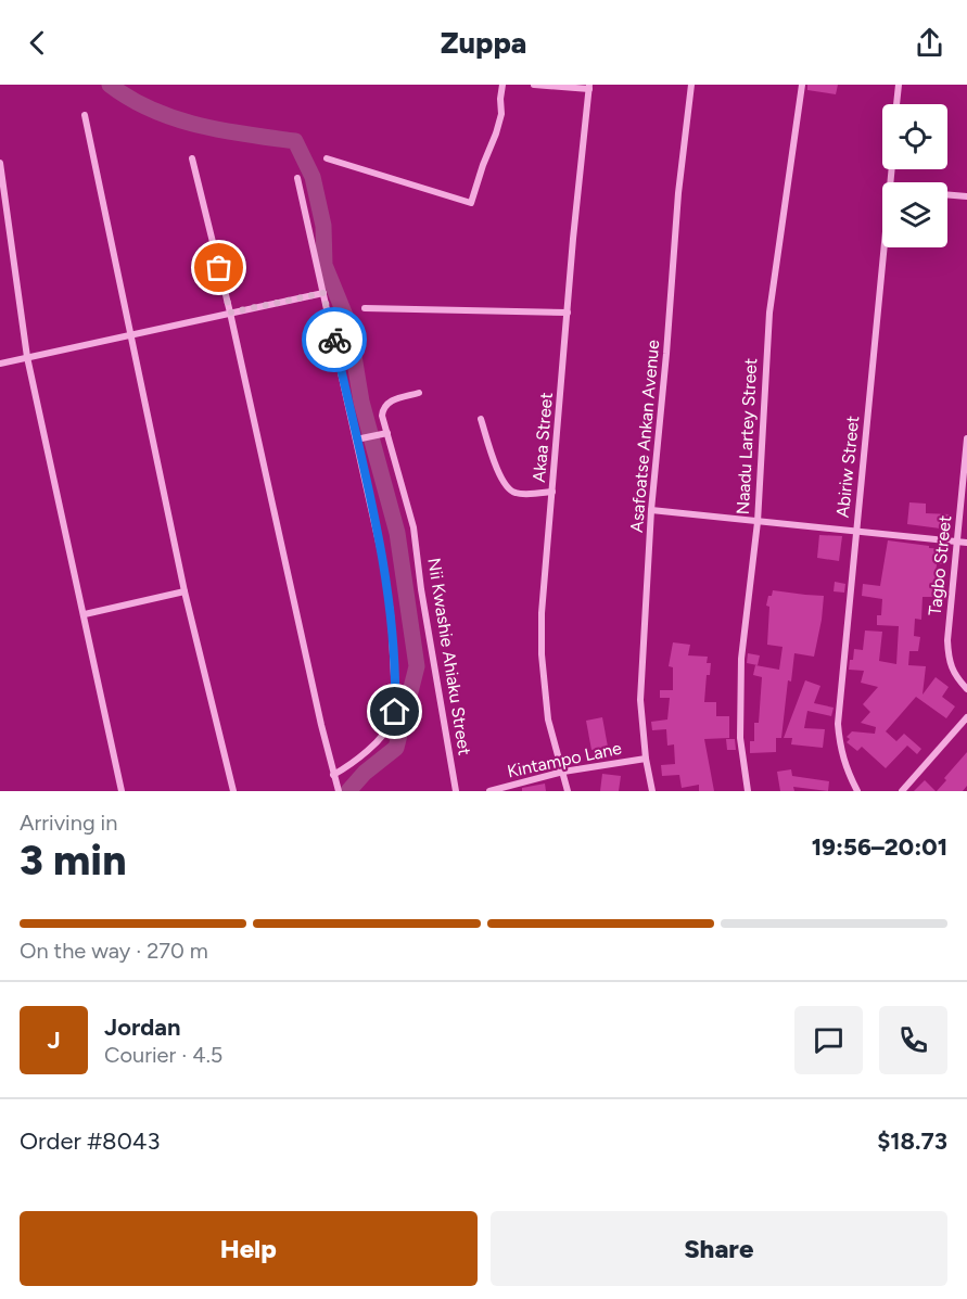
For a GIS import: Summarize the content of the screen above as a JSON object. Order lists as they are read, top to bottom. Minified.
{"streets":{"street":["Asafoatse Ankan Avenue","Naadu Lartey Street","Akaa Street","Abiriw Street","Tagbo Street","Nii Kwashie Ahiaku Street","Kintampo Lane"]},"crossings":[["Asafoatse Ankan Avenue","Kintampo Lane"],["Akaa Street","Kintampo Lane"]],"page":{"header":"Zuppa","heading":["3 min","Arriving in","19:56–20:01"],"panel":["Jordan","Courier · 4.5","Order #8043","$18.73"],"bar":"On the way · 270 m","round":"J","buttons":["Help","Share"]}}
